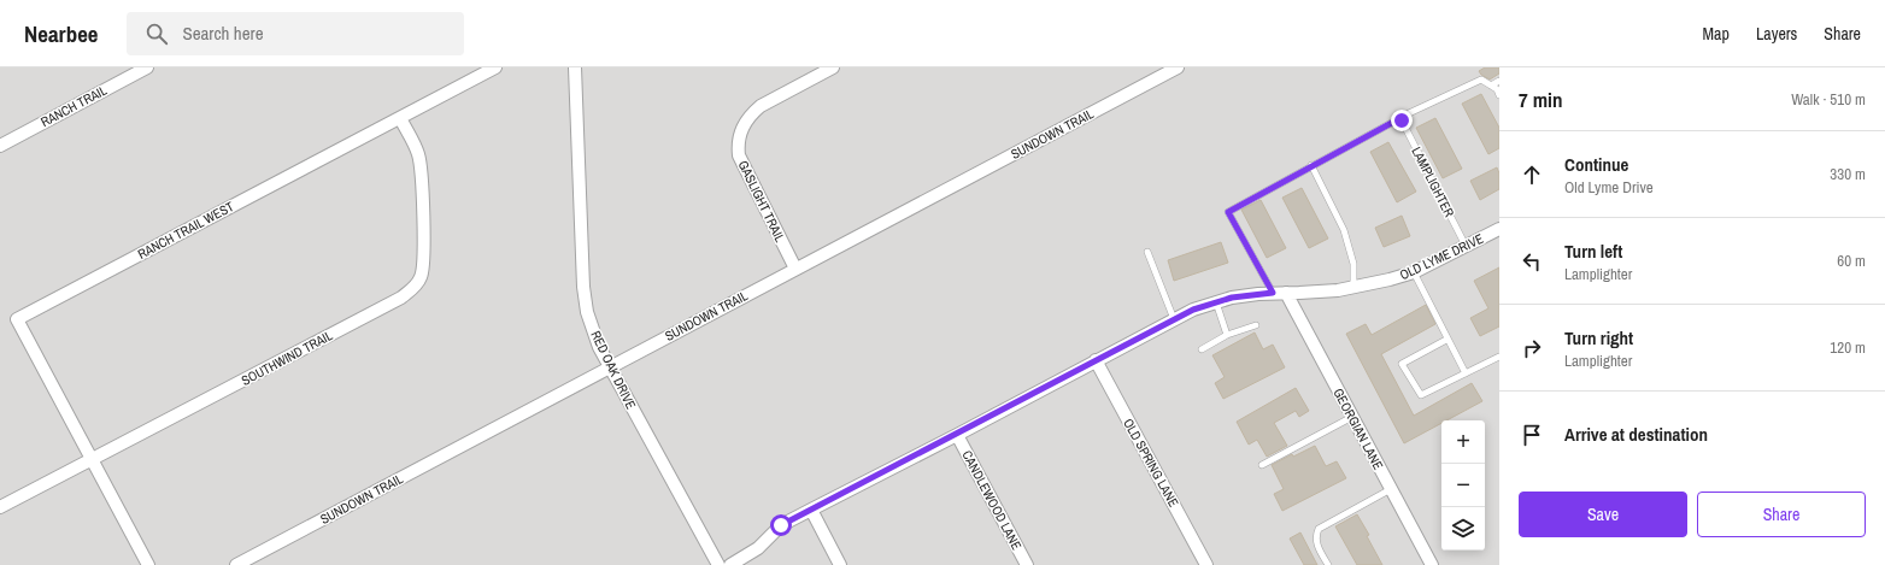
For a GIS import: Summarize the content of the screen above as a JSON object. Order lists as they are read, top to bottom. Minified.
{"streets":{"street":["RANCH TRAIL","SUNDOWN TRAIL","GASLIGHT TRAIL","RANCH TRAIL WEST","OLD LYME DRIVE","SOUTHWIND TRAIL","RED OAK DRIVE","GEORGIAN LANE","OLD SPRING LANE","CANDLEWOOD LANE"],"lane":["LAMPLIGHTER"]},"crossings":[["SUNDOWN TRAIL","GASLIGHT TRAIL"],["SUNDOWN TRAIL","RED OAK DRIVE"],["LAMPLIGHTER","OLD LYME DRIVE"],["RANCH TRAIL WEST","SOUTHWIND TRAIL"],["OLD LYME DRIVE","GEORGIAN LANE"],["OLD LYME DRIVE","OLD SPRING LANE"],["OLD LYME DRIVE","CANDLEWOOD LANE"]],"page":{"header":"Nearbee","search":"Search here","nav":["Map","Layers","Share"],"heading":["7 min","Walk · 510 m"],"list":[["Continue","Old Lyme Drive","330 m"],["Turn left","Lamplighter","60 m"],["Turn right","Lamplighter","120 m"],"Arrive at destination"],"map_buttons":["+","−"],"buttons":["Save","Share"]}}
